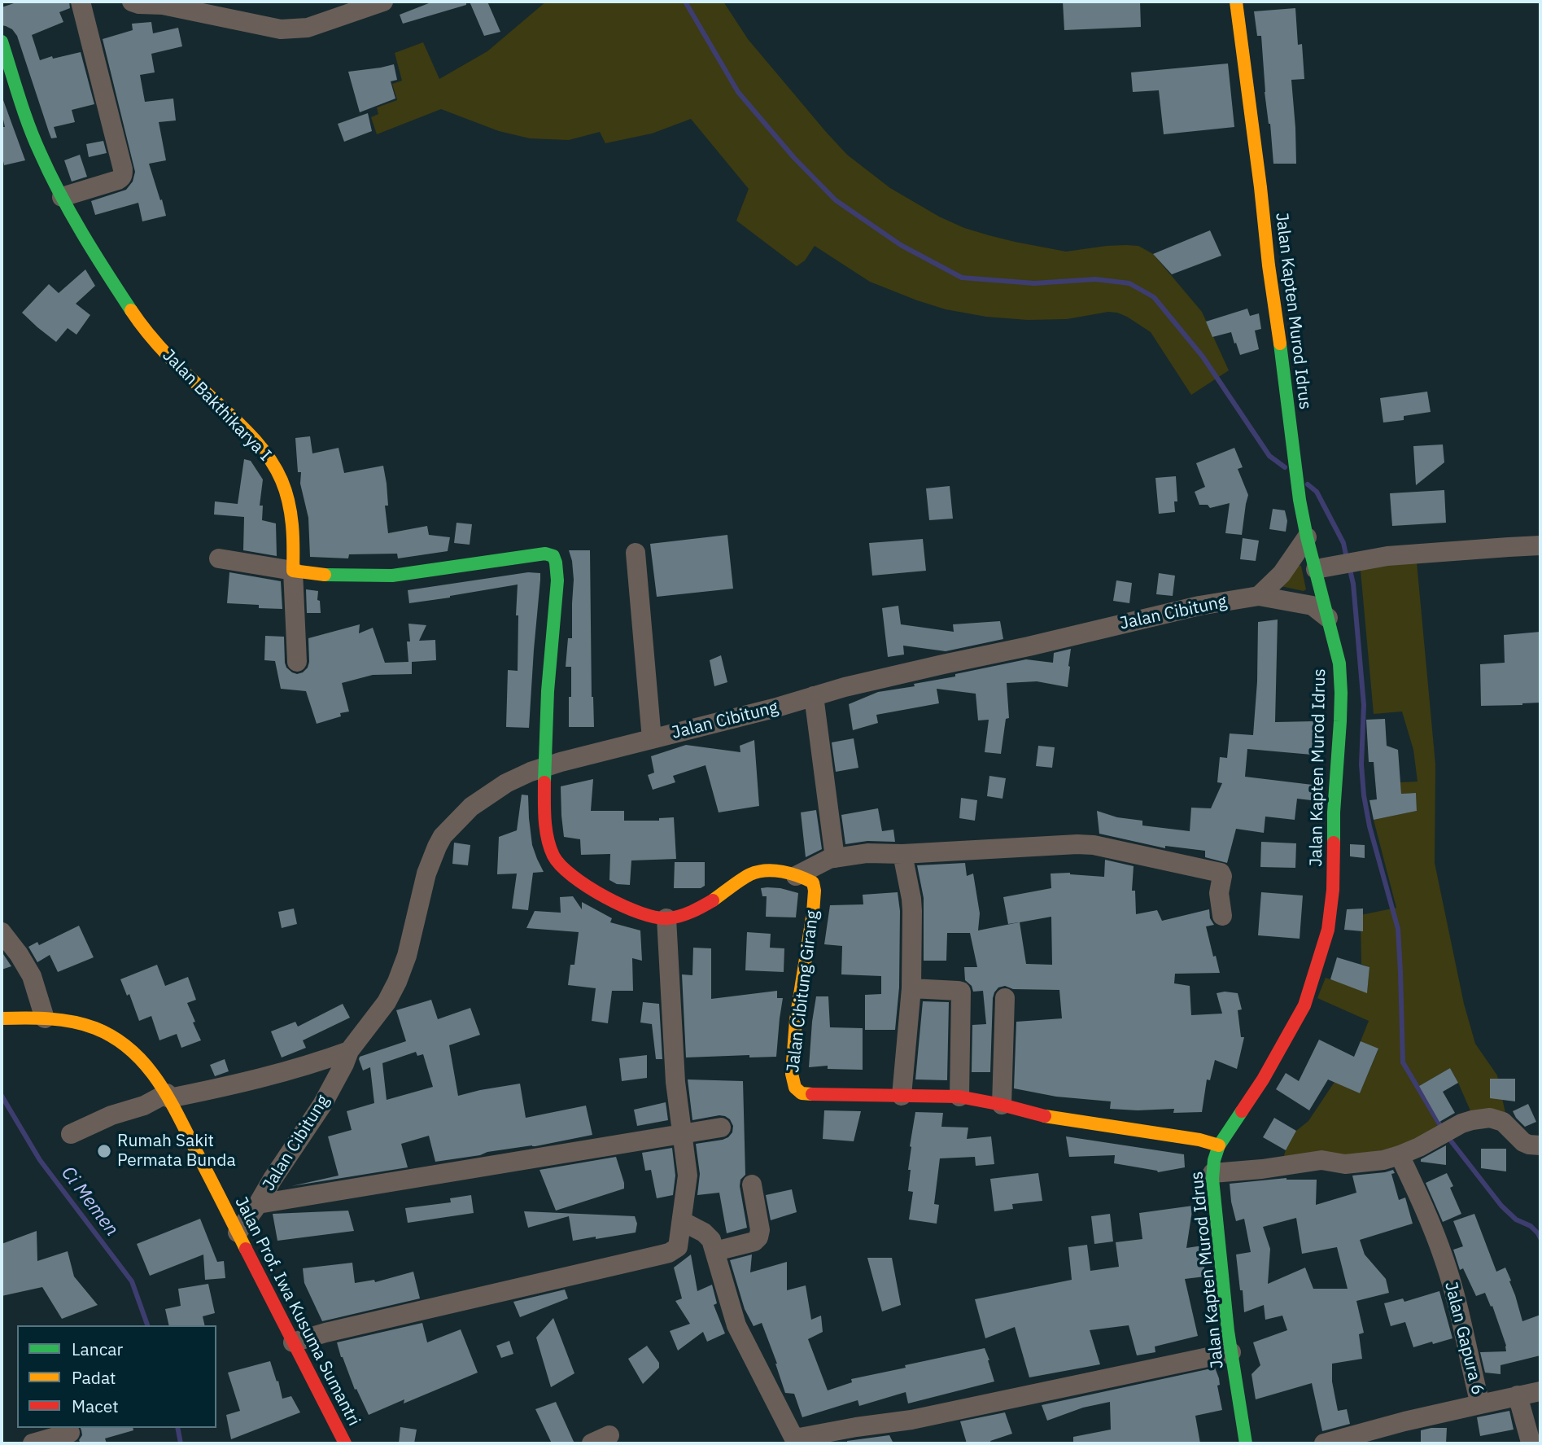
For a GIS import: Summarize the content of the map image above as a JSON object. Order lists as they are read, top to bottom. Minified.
{"streets":{"street":["Jalan Kapten Murod Idrus","Jalan Bakthikarya I","Jalan Cibitung","Jalan Cibitung Girang","Jalan Prof. Iwa Kusuma Sumantri","Jalan Gapura 6"]},"crossings":[["Jalan Kapten Murod Idrus","Jalan Cibitung"],["Jalan Kapten Murod Idrus","Jalan Cibitung Girang"],["Jalan Cibitung","Jalan Prof. Iwa Kusuma Sumantri"]],"water":["Ci Memen"],"places":["Rumah Sakit Permata Bunda"],"legend":["Lancar","Padat","Macet"]}
